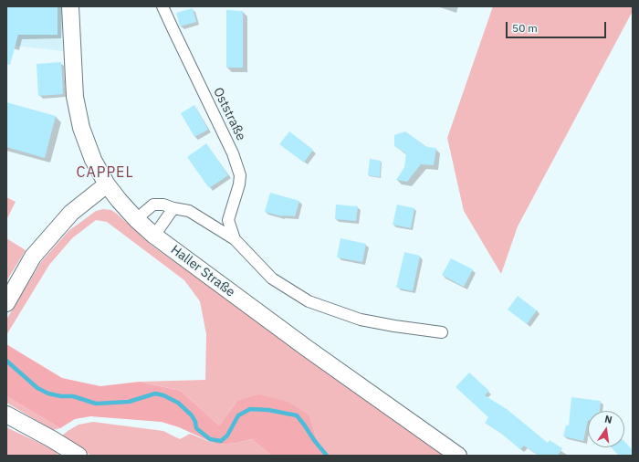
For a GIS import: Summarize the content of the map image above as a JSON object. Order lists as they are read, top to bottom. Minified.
{"streets":{"main road":["Haller Straße"],"street":["Oststraße"]},"crossings":[["Oststraße","Haller Straße"]],"districts":["CAPPEL"],"scale_bar":"50 m","north":"top"}
